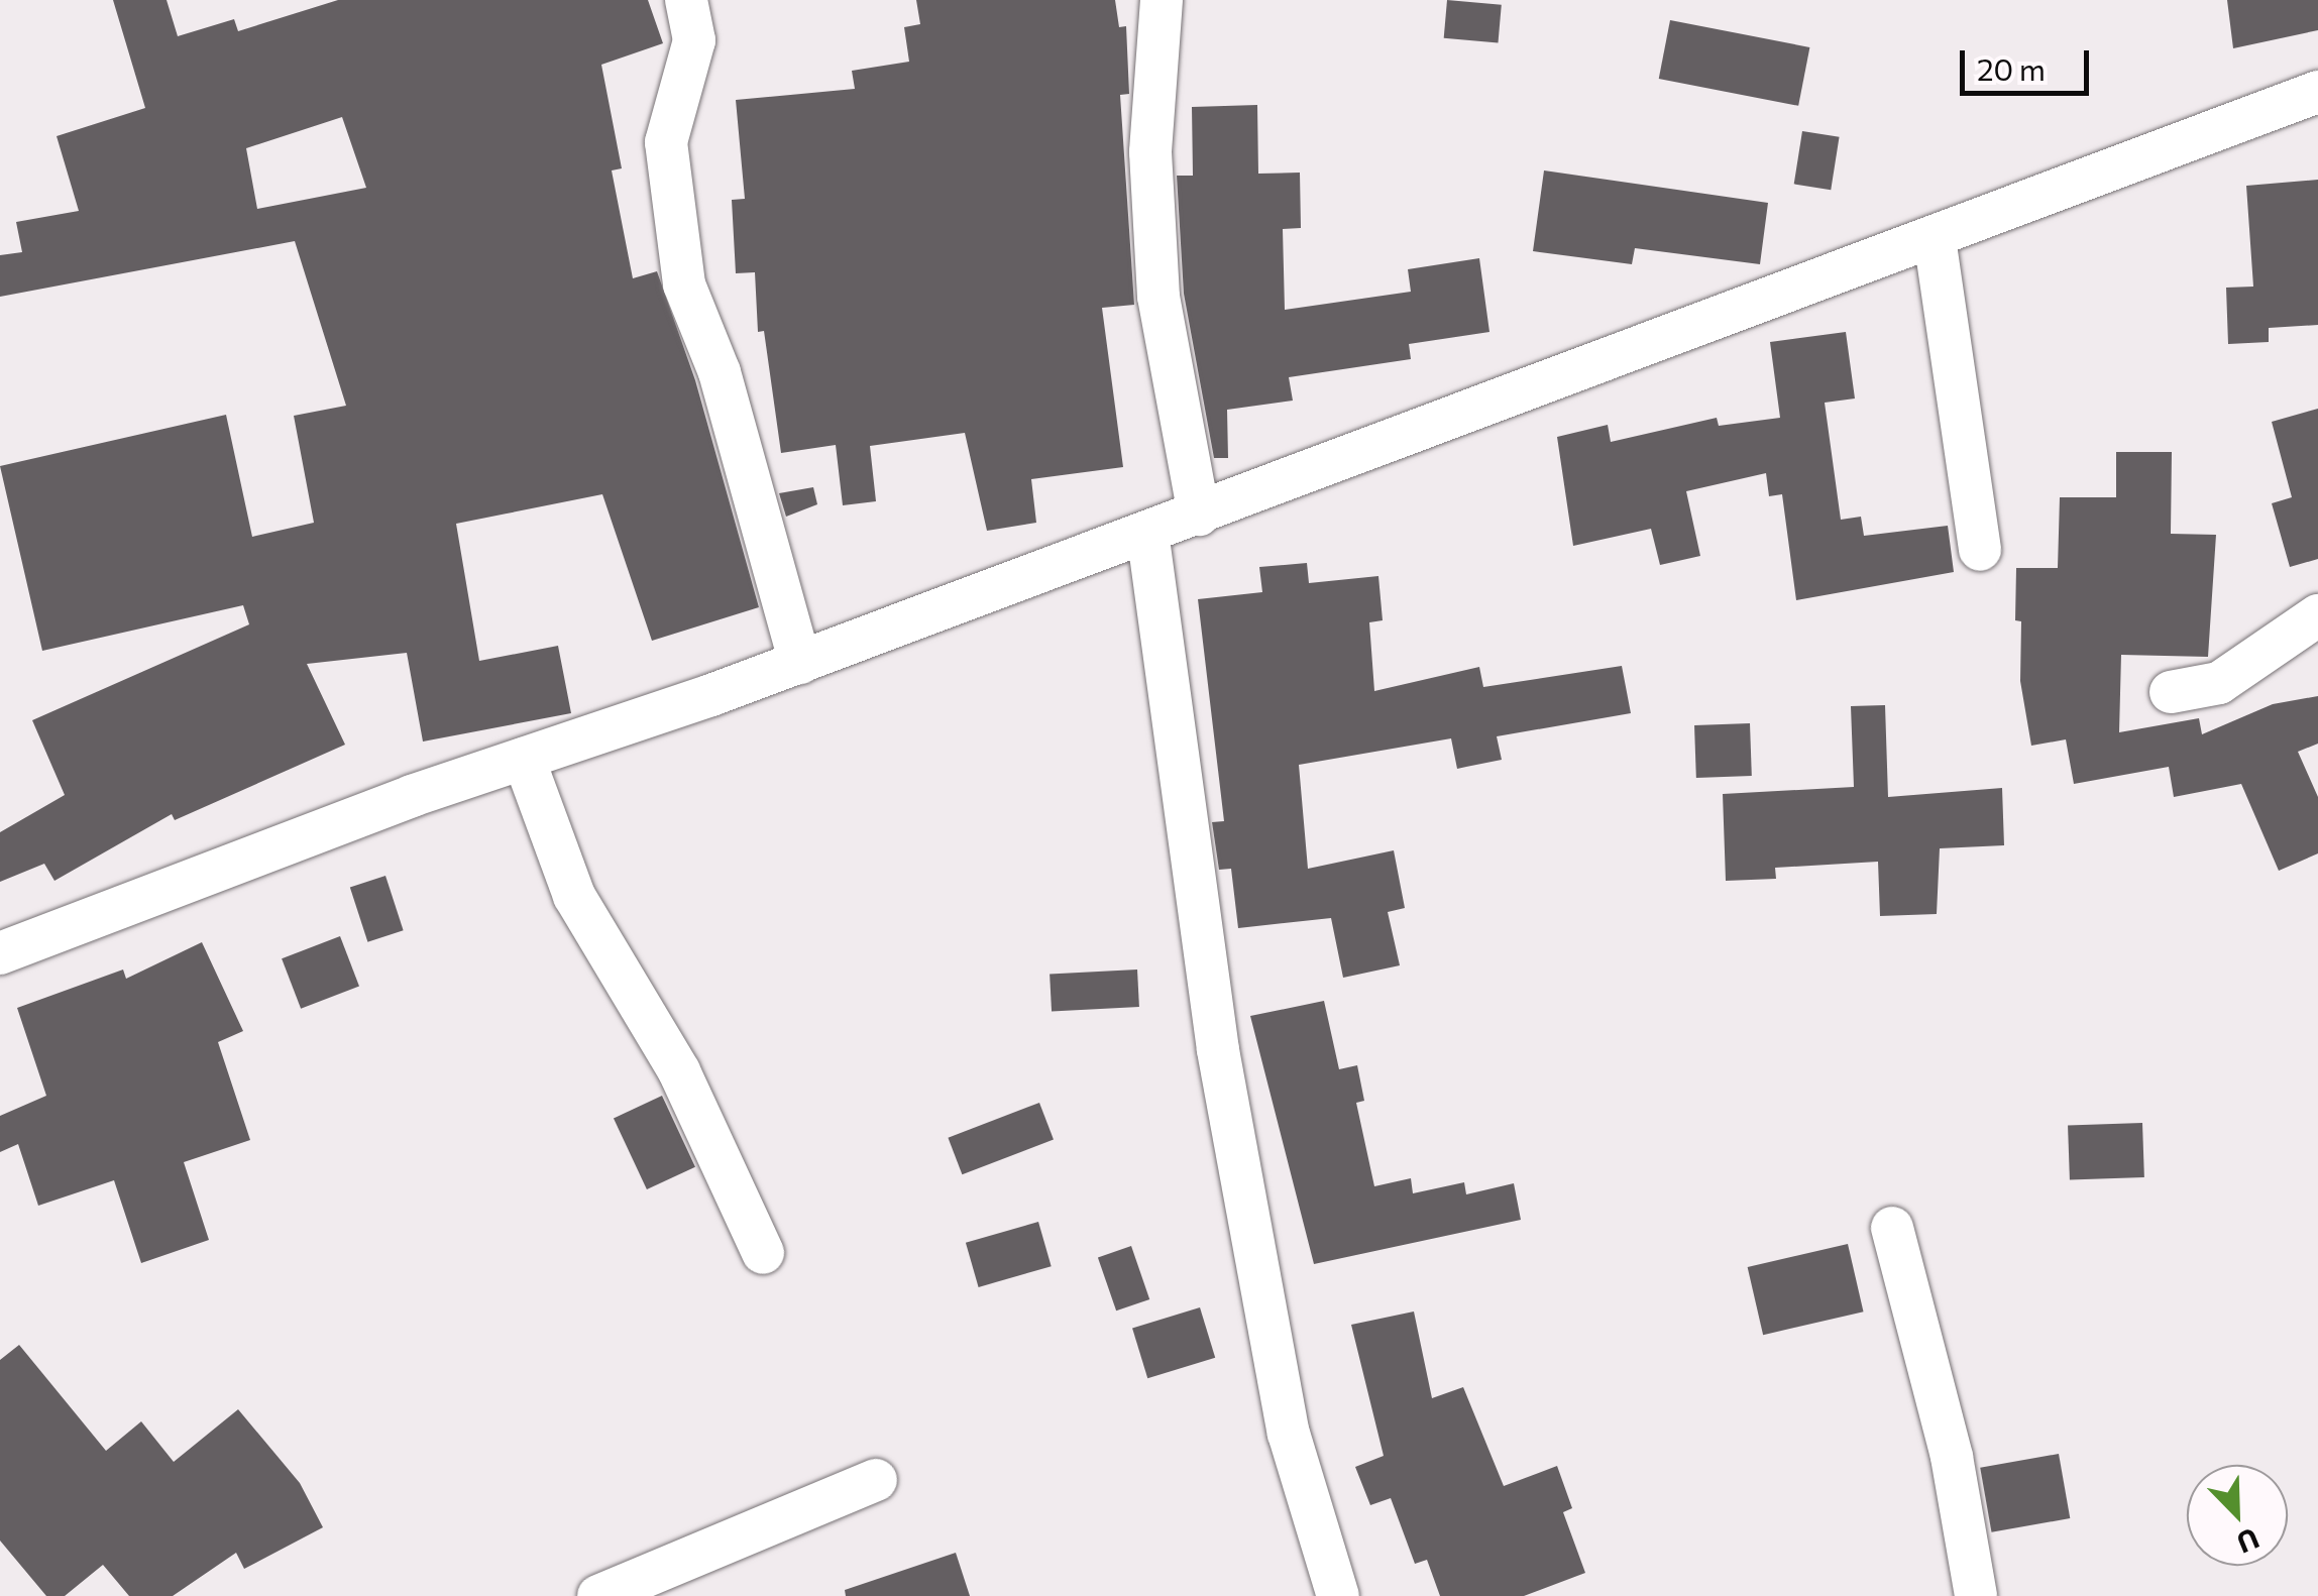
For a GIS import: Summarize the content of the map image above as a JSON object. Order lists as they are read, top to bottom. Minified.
{"scale_bar":"20 m","north":"bottom right"}
